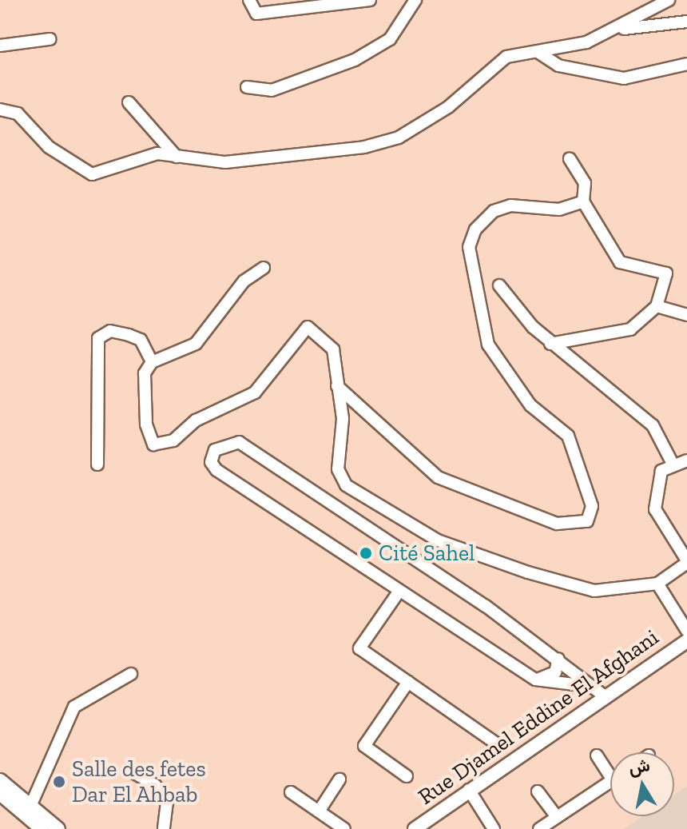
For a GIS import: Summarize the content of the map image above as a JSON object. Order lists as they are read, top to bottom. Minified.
{"streets":{"main road":["Rue Djamel Eddine El Afghani"]},"places":["Cité Sahel","Salle des fetes Dar El Ahbab"],"north":"top"}
